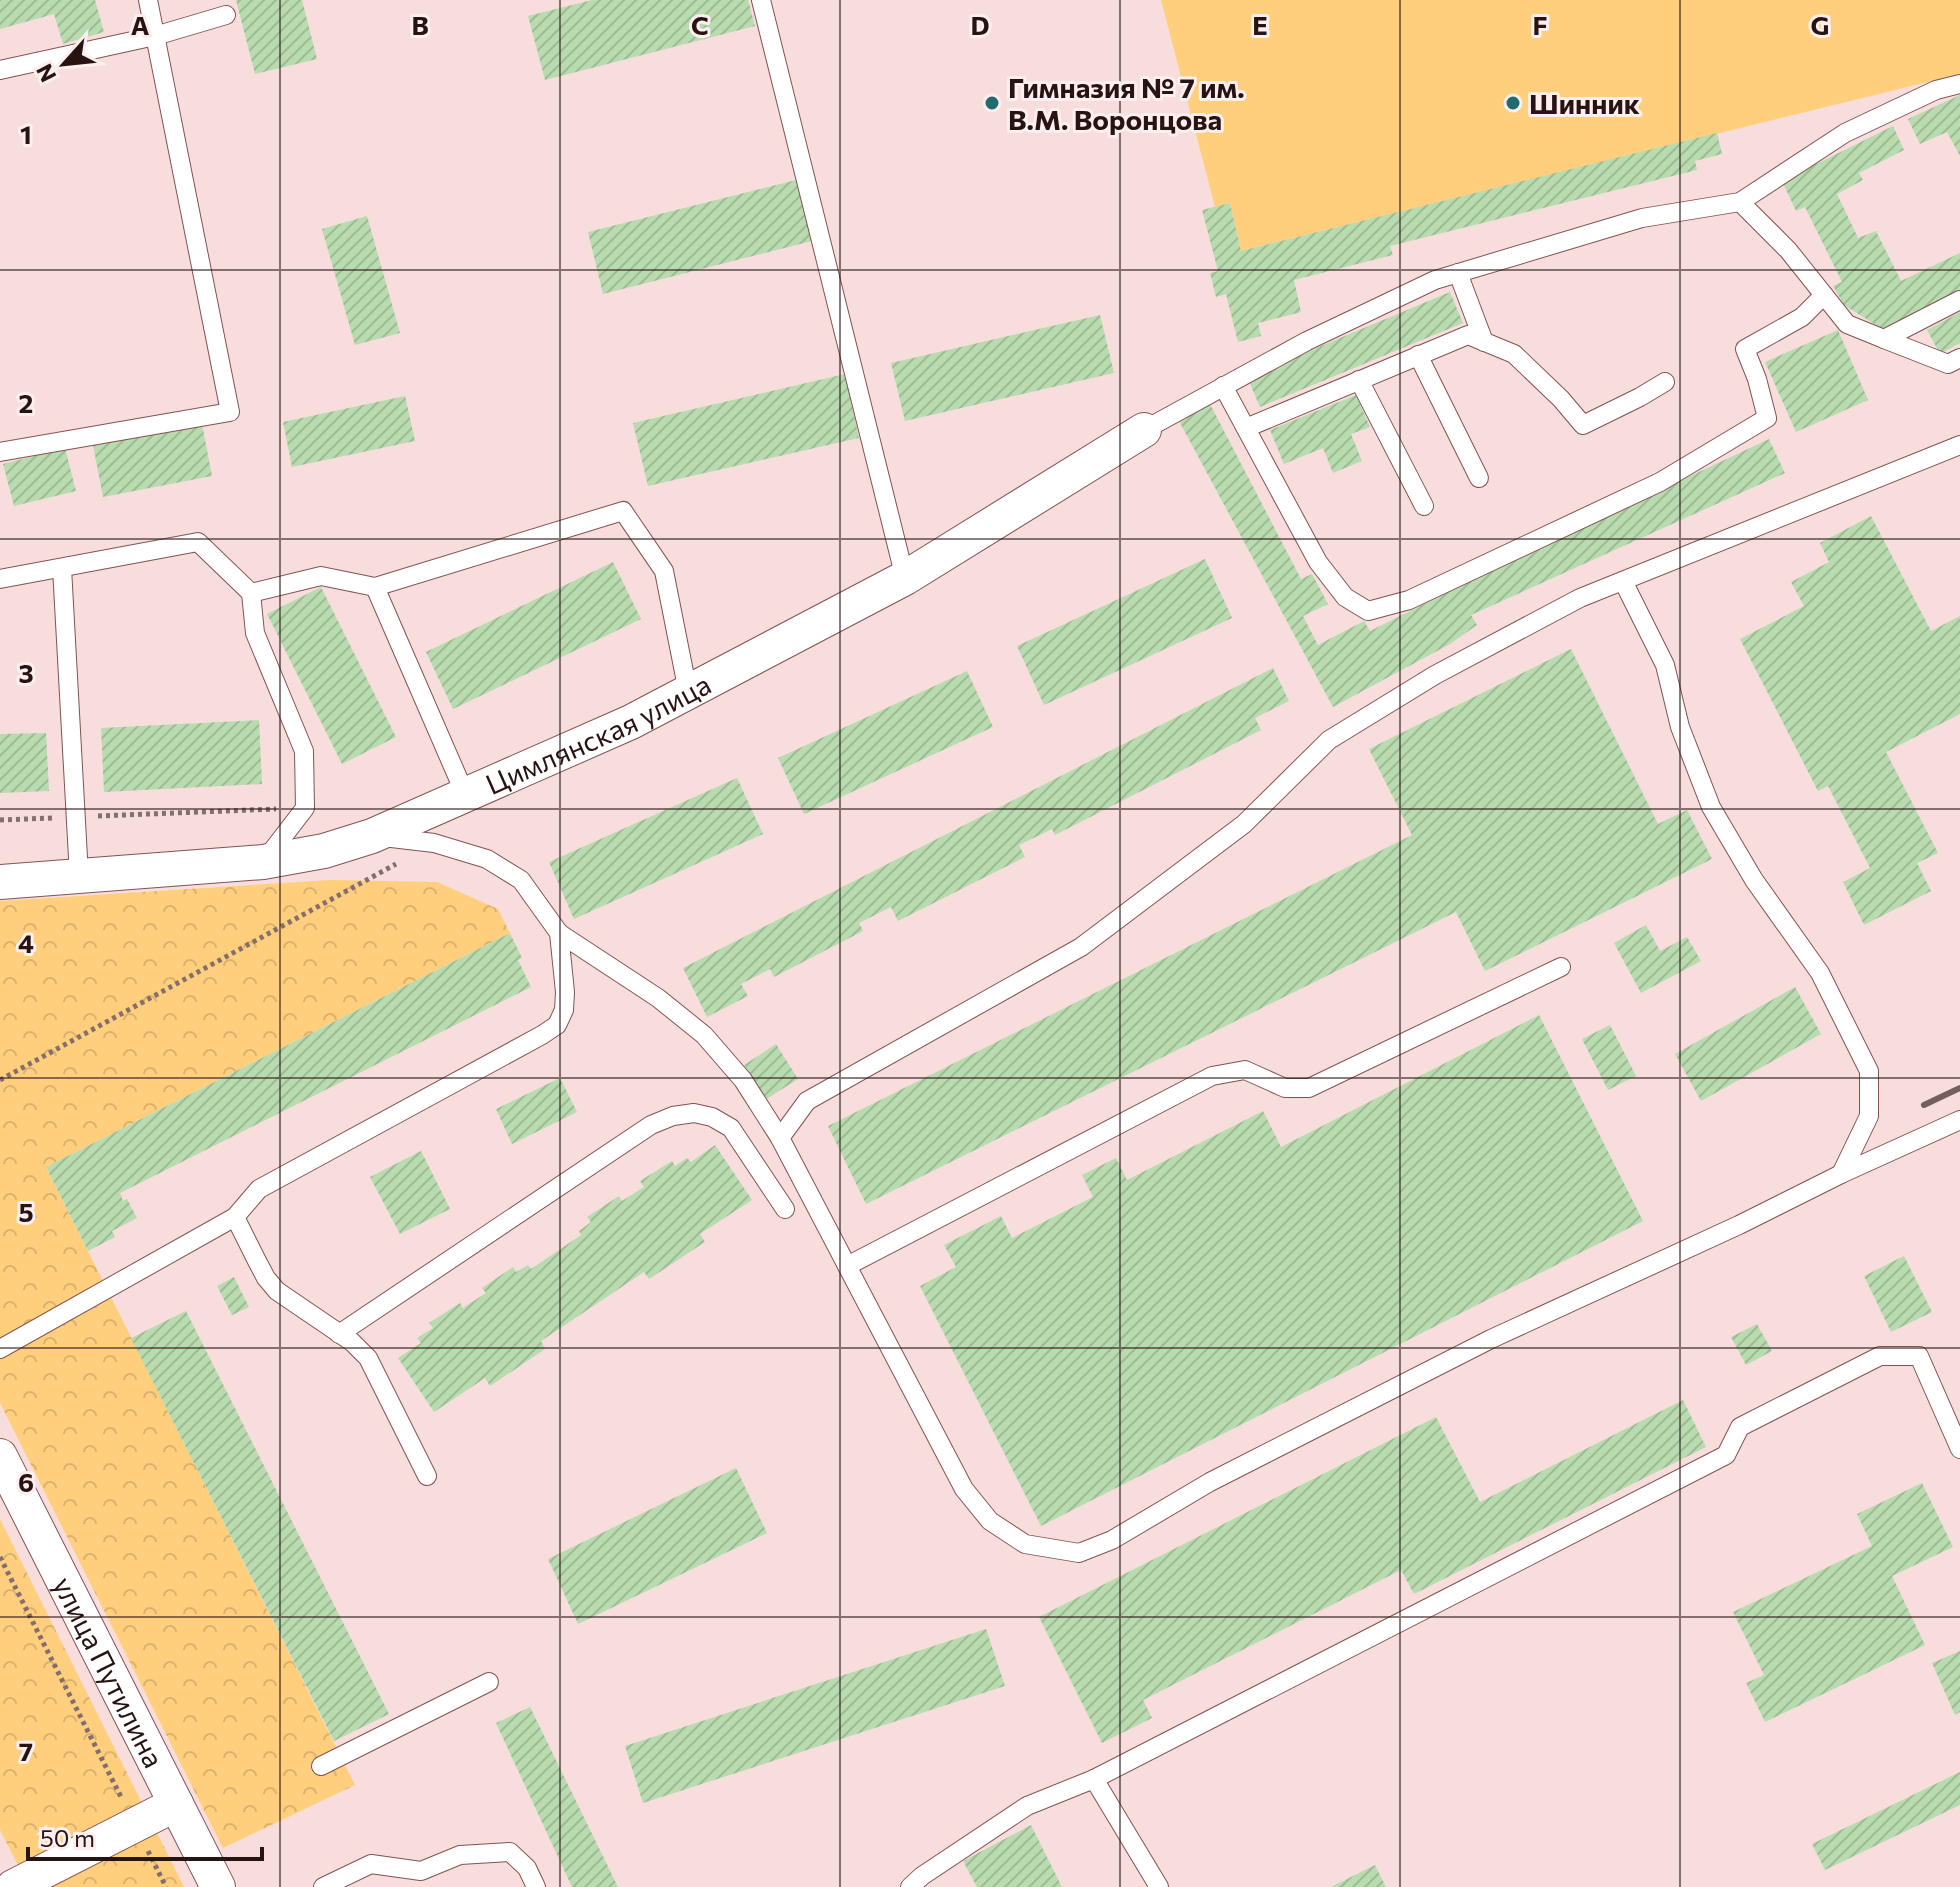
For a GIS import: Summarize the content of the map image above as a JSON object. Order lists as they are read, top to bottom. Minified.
{"streets":{"street":["Цимлянская улица","улица Путилина"]},"places":["Гимназия № 7 им. В.М. Воронцова","Шинник"],"scale_bar":"50 m","north":"bottom left","grid":{"columns":["A","B","C","D","E","F","G"],"rows":["1","2","3","4","5","6","7"]}}
